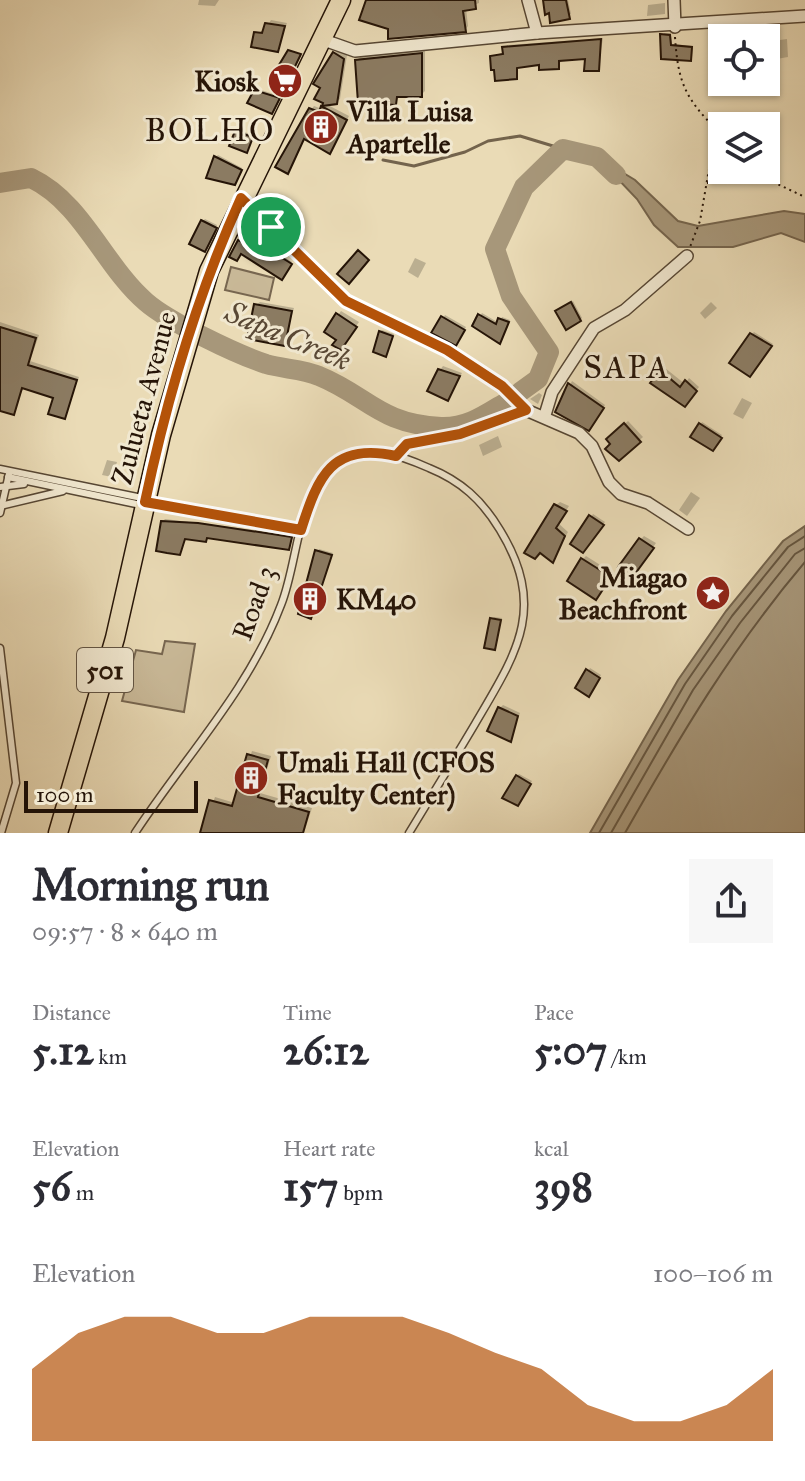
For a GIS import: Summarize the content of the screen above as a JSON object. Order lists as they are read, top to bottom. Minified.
{"streets":{"main road":["Zulueta Avenue","501"],"lane":["Road 3"]},"crossings":[["Zulueta Avenue","501"]],"districts":["BOLHO","SAPA"],"water":["Sapa Creek"],"places":{"supermarket":["Kiosk"],"building":["Villa Luisa Apartelle","KM40","Umali Hall (CFOS Faculty Center)"],"place":["Miagao Beachfront"]},"scale_bar":"100 m","page":{"scale":"100 m","heading":["Morning run","09:57 · 8 × 640 m"],"stats":[["Distance","5.12 km"],["Time","26:12"],["Pace","5:07 /km"],["Elevation","56 m"],["Heart rate","157 bpm"],["kcal","398"]],"chart":["Elevation","100–106 m"]}}
